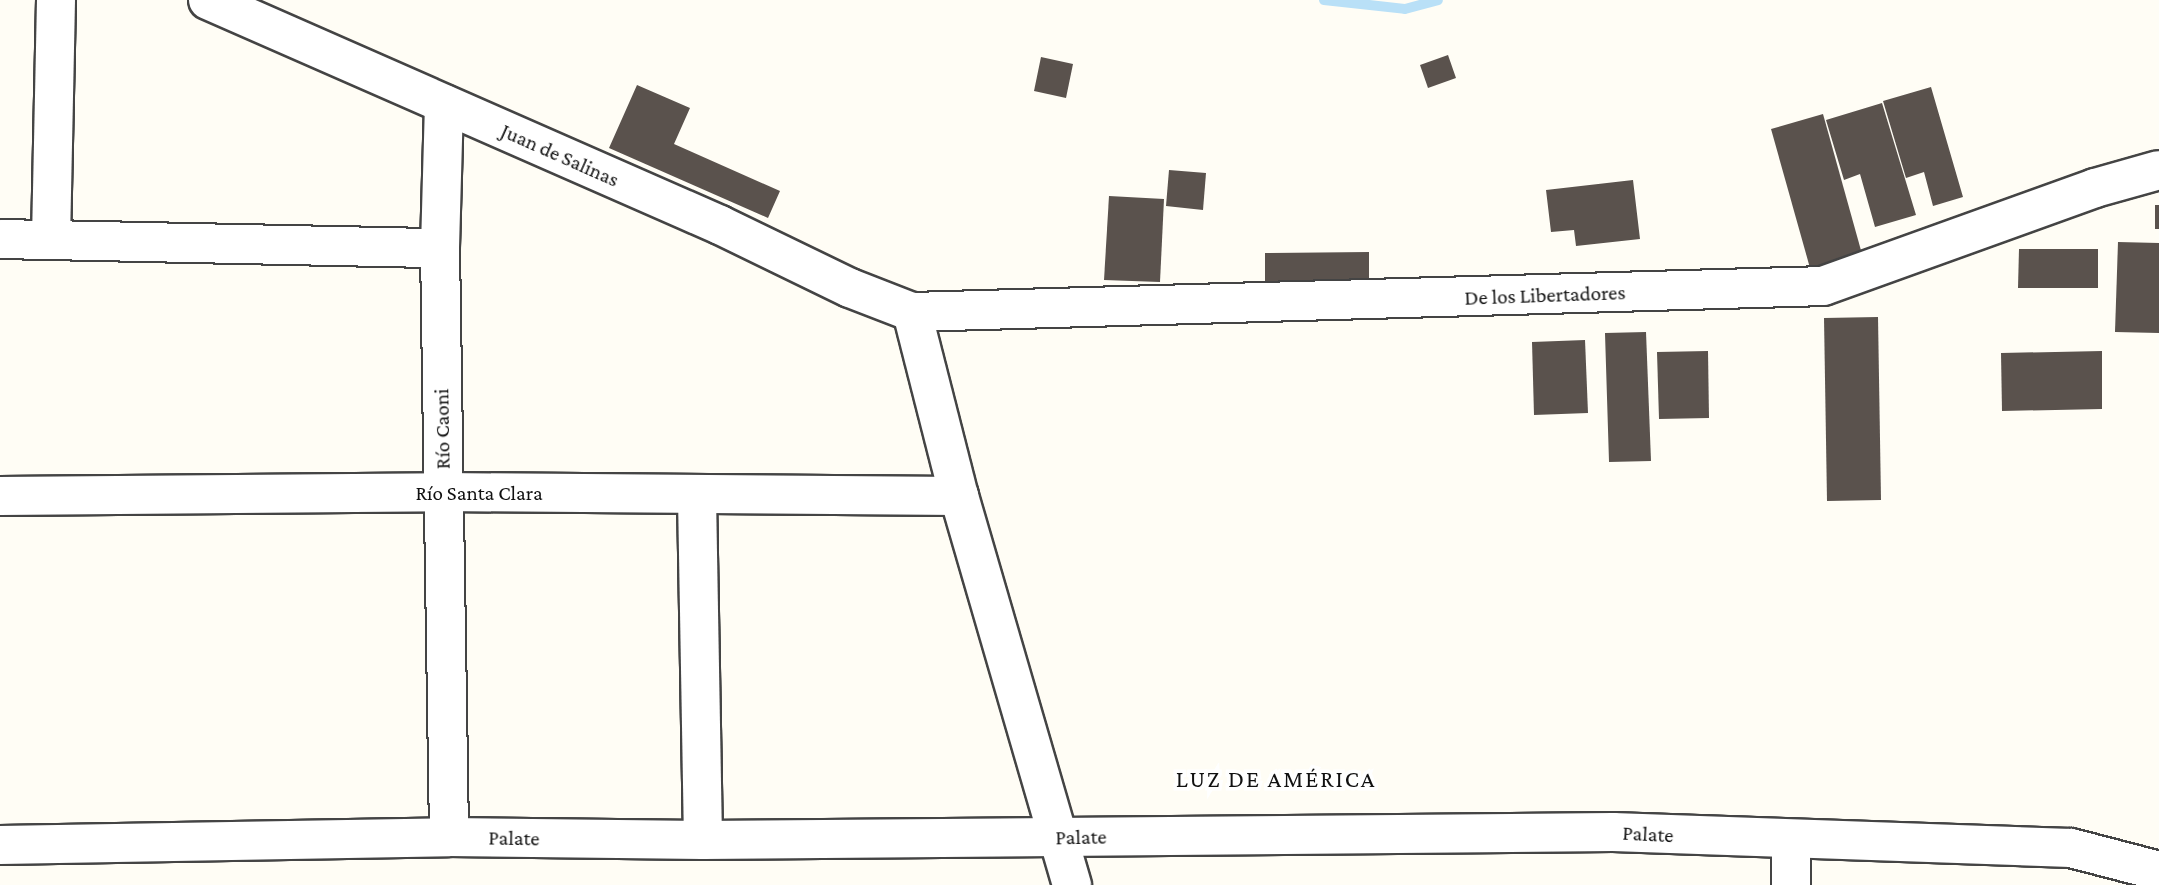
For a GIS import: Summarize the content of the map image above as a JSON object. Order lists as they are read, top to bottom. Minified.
{"streets":{"street":["Juan de Salinas","De los Libertadores","Río Caoni","Río Santa Clara","Palate"]},"crossings":[["Juan de Salinas","De los Libertadores"],["Juan de Salinas","Río Caoni"],["Río Caoni","Río Santa Clara"],["Río Caoni","Palate"]],"districts":["LUZ DE AMÉRICA"]}
